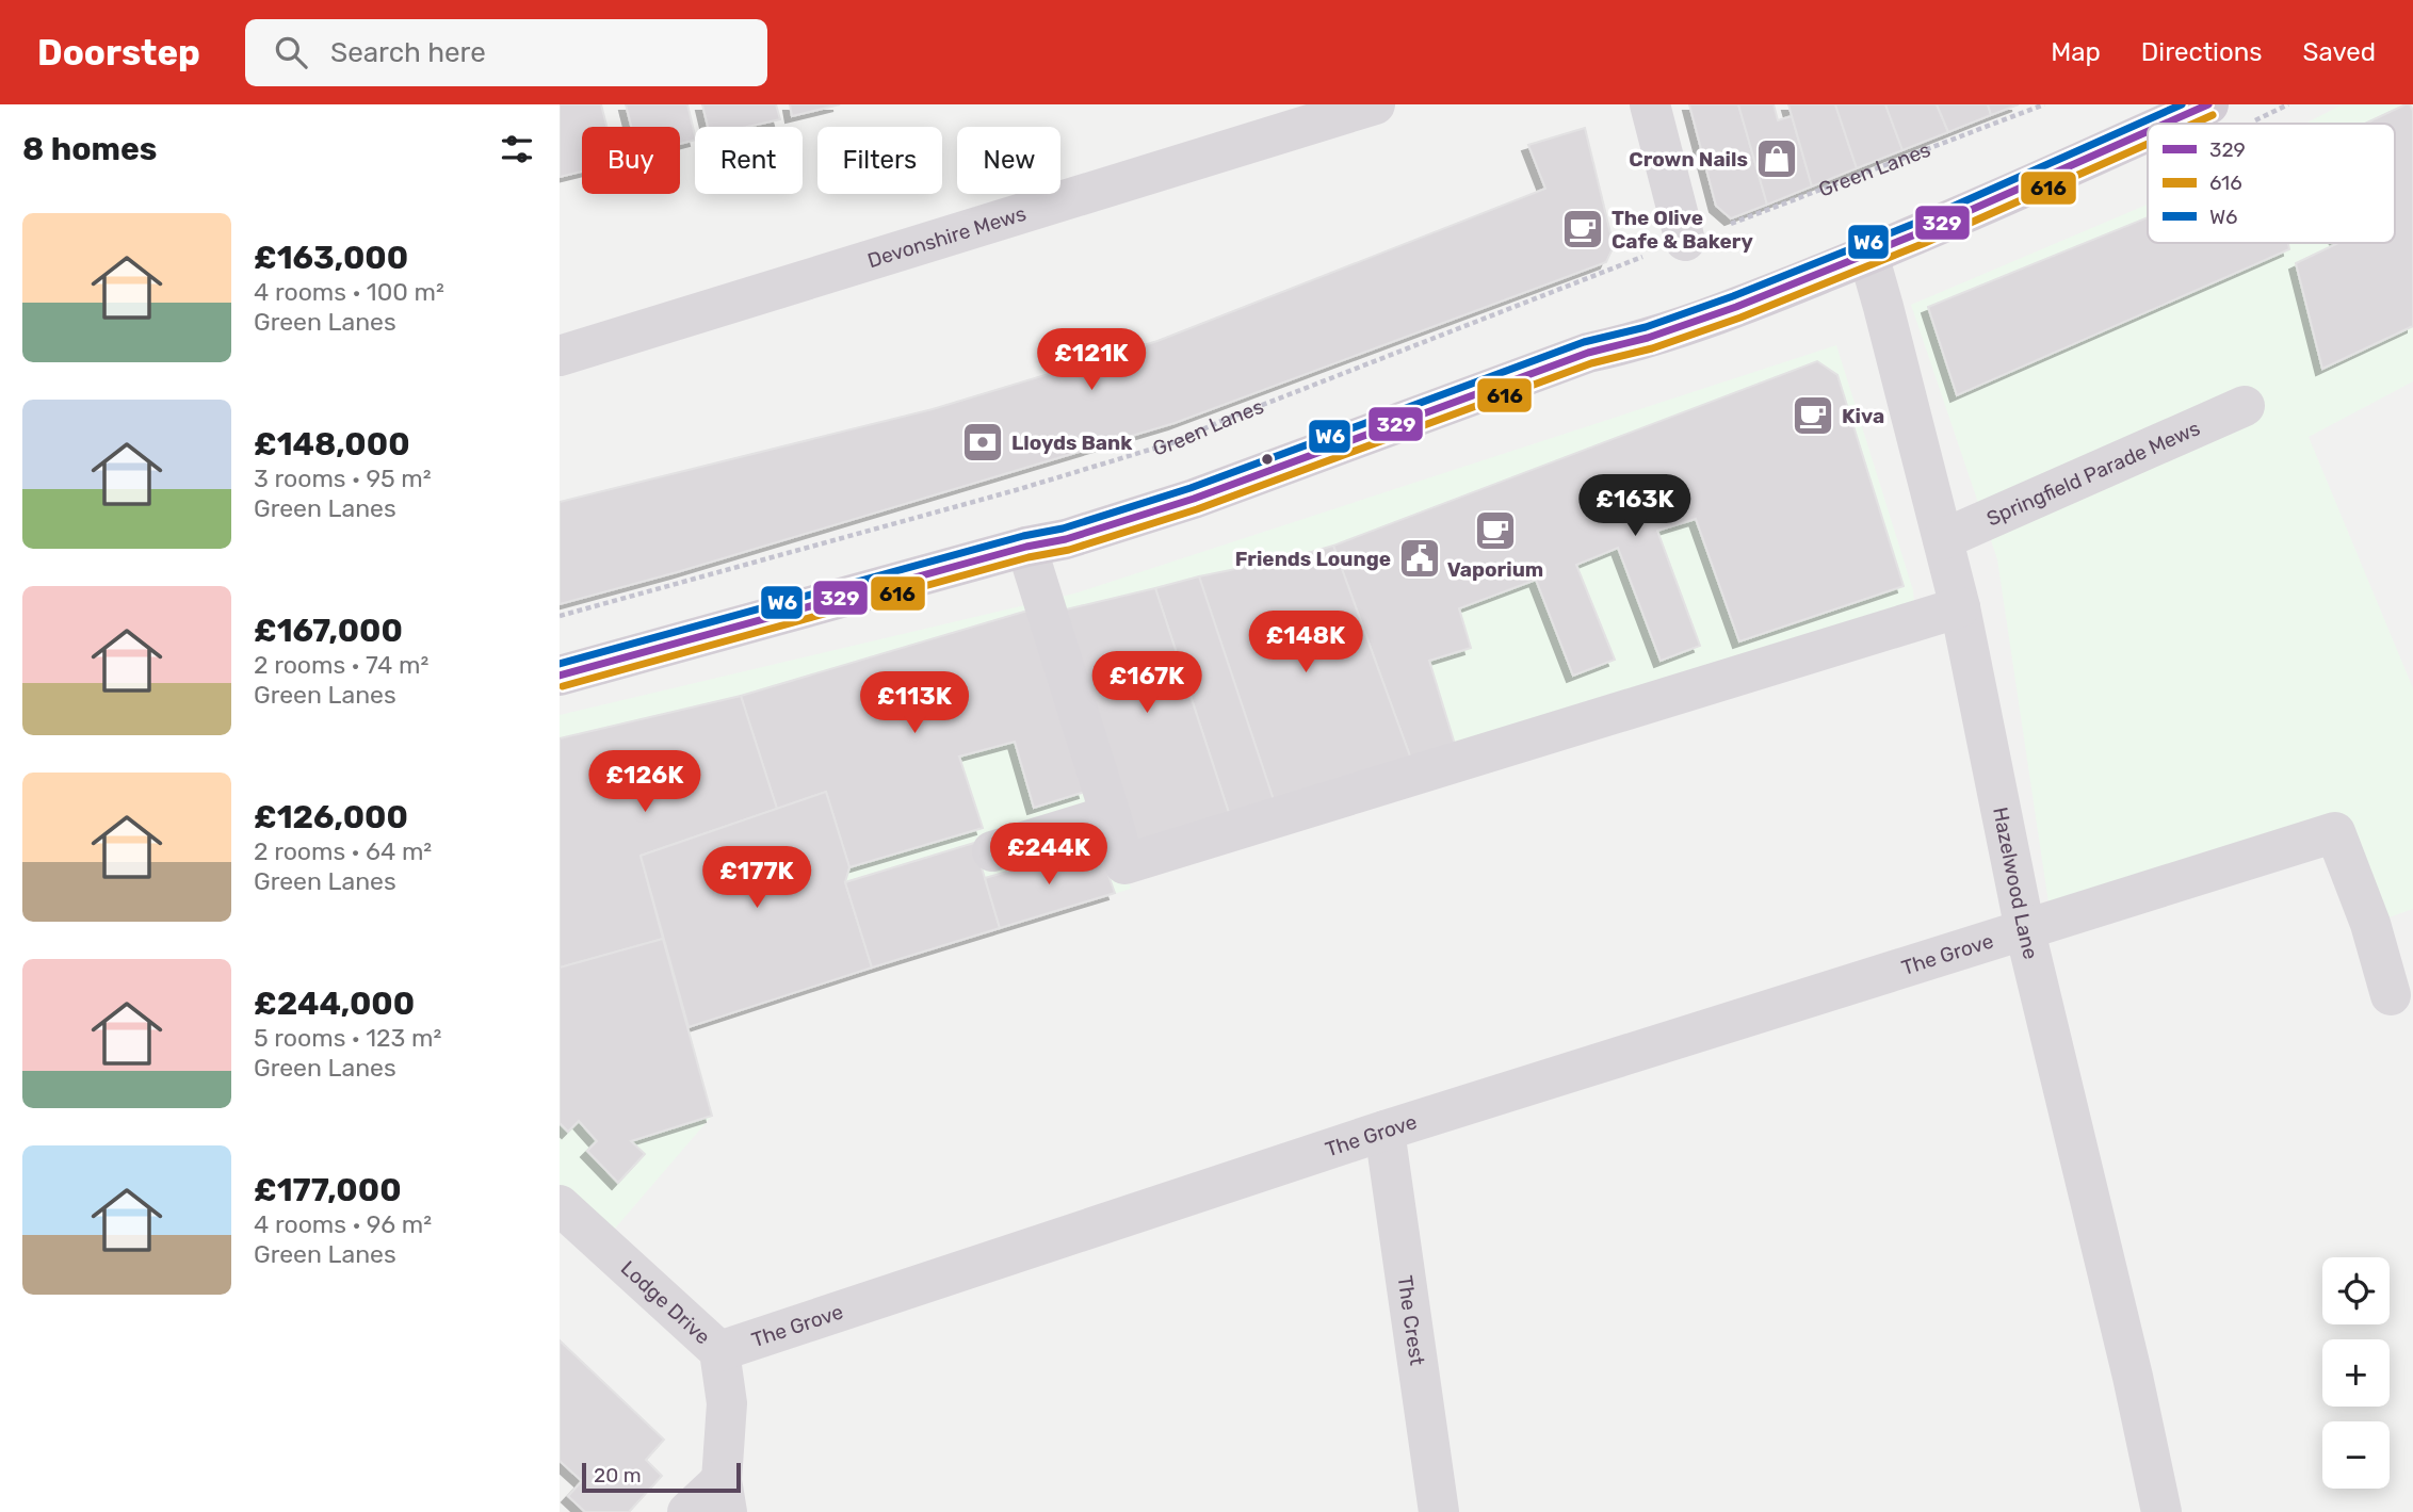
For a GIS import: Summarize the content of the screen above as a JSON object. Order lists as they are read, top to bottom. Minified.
{"streets":{"street":["Devonshire Mews","Springfield Parade Mews","Hazelwood Lane","The Grove","Lodge Drive","The Crest"],"path":["Green Lanes"]},"crossings":[["Springfield Parade Mews","Hazelwood Lane"],["Hazelwood Lane","The Grove"],["The Grove","Lodge Drive"],["The Grove","The Crest"]],"places":{"shop":["Crown Nails"],"cafe":["The Olive Cafe & Bakery","Kiva","Vaporium"],"bank":["Lloyds Bank"],"public building":["Friends Lounge"]},"lines":["transit line 329","transit line W6","transit line 616"],"legend":["329","616","W6"],"scale_bar":"20 m","page":{"header":"Doorstep","search":"Search here","nav":["Map","Directions","Saved"],"heading":"8 homes","chip":["Buy","Rent","Filters","New"],"list":[{"name":"£163,000","note":"4 rooms · 100 m² · Green Lanes"},{"name":"£148,000","note":"3 rooms · 95 m² · Green Lanes"},{"name":"£167,000","note":"2 rooms · 74 m² · Green Lanes"},{"name":"£126,000","note":"2 rooms · 64 m² · Green Lanes"},{"name":"£244,000","note":"5 rooms · 123 m² · Green Lanes"},{"name":"£177,000","note":"4 rooms · 96 m² · Green Lanes"}],"price":["£121K","£163K","£148K","£167K","£113K","£126K","£244K","£177K"],"map_buttons":["+","−"],"scale":"20 m"}}
